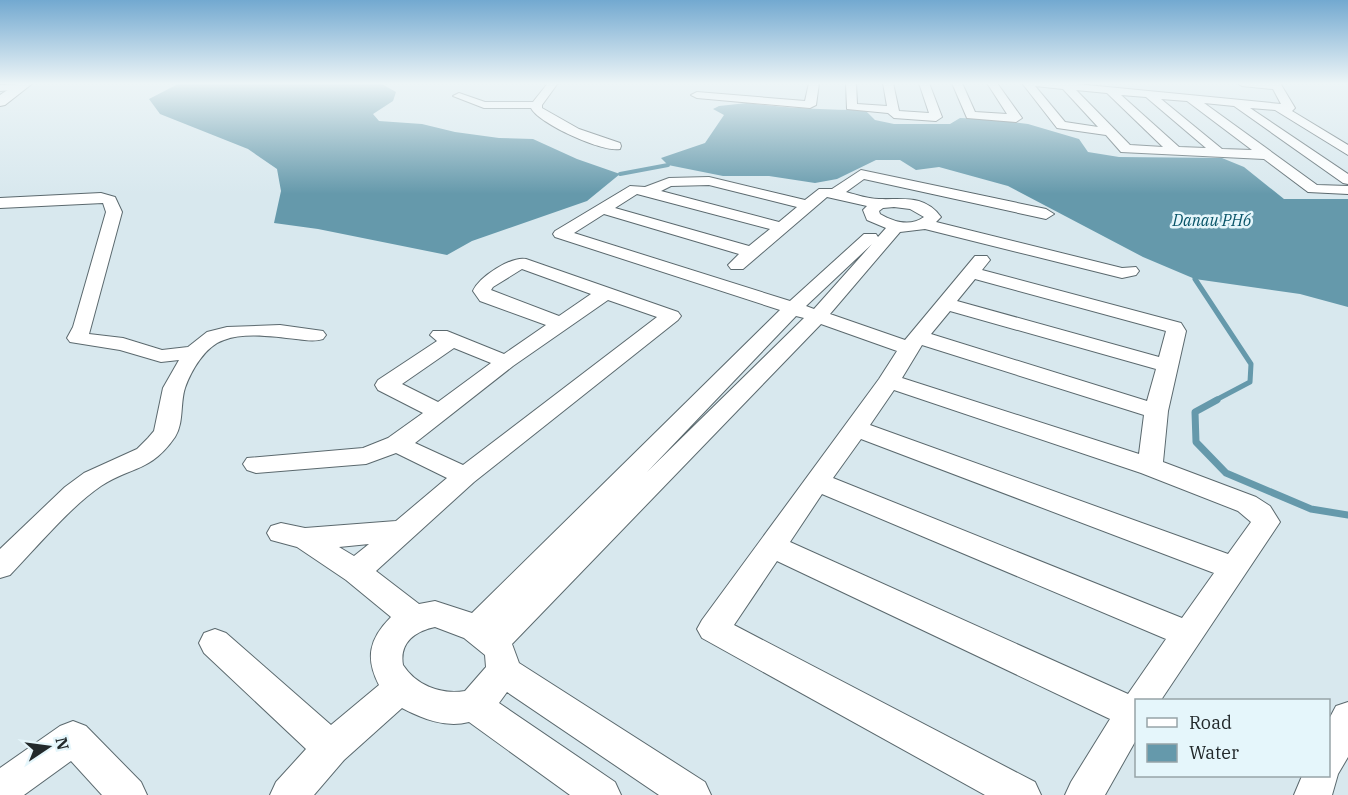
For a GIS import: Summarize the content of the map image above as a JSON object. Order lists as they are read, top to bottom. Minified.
{"water":["Danau PH6"],"legend":["Road","Water"],"north":"right"}
